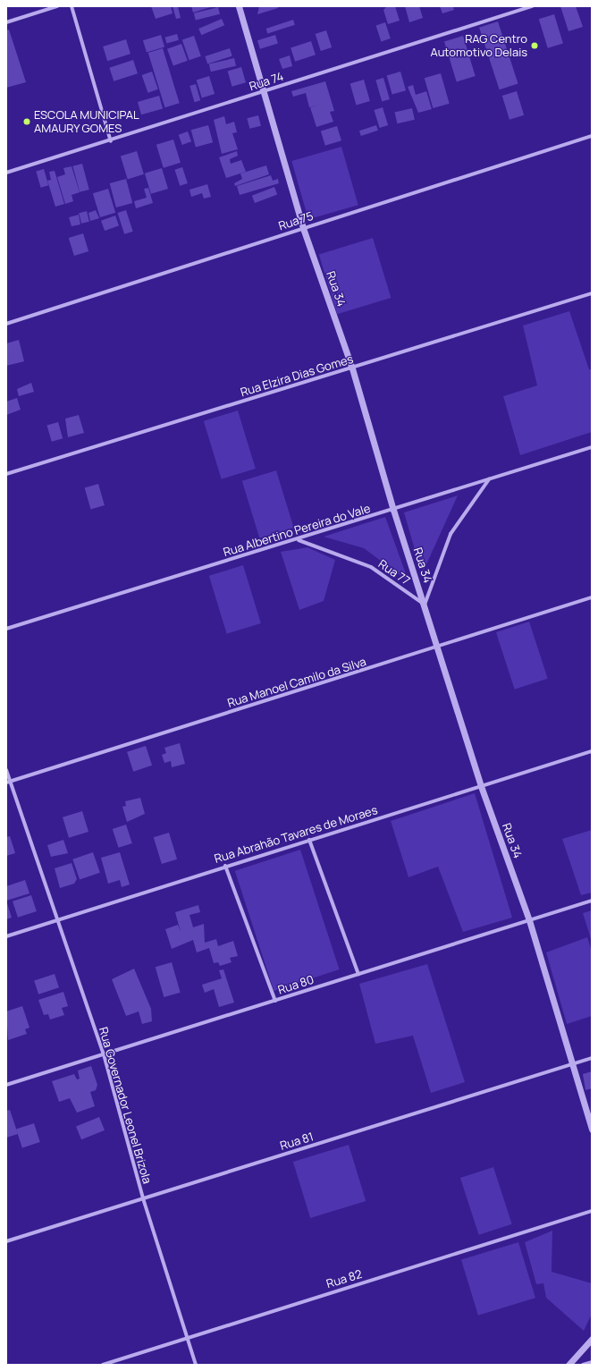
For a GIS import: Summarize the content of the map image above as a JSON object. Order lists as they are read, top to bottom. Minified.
{"streets":{"street":["Rua 74","Rua 75","Rua 34","Rua Elzira Dias Gomes","Rua Albertino Pereira do Vale","Rua 77","Rua Manoel Camilo da Silva","Rua Abrahão Tavares de Moraes","Rua 80","Rua Governador Leonel Brizola","Rua 81","Rua 82"]},"crossings":[["Rua 74","Rua 34"],["Rua 75","Rua 34"],["Rua 34","Rua Elzira Dias Gomes"],["Rua 34","Rua Albertino Pereira do Vale"],["Rua 34","Rua 77"],["Rua 34","Rua Manoel Camilo da Silva"],["Rua 34","Rua Abrahão Tavares de Moraes"],["Rua 34","Rua 80"],["Rua 34","Rua 81"],["Rua Albertino Pereira do Vale","Rua 77"],["Rua Manoel Camilo da Silva","Rua Governador Leonel Brizola"],["Rua Abrahão Tavares de Moraes","Rua Governador Leonel Brizola"],["Rua 80","Rua Governador Leonel Brizola"],["Rua Governador Leonel Brizola","Rua 81"],["Rua Governador Leonel Brizola","Rua 82"]],"places":["RAG Centro Automotivo Delais","ESCOLA MUNICIPAL AMAURY GOMES"]}
